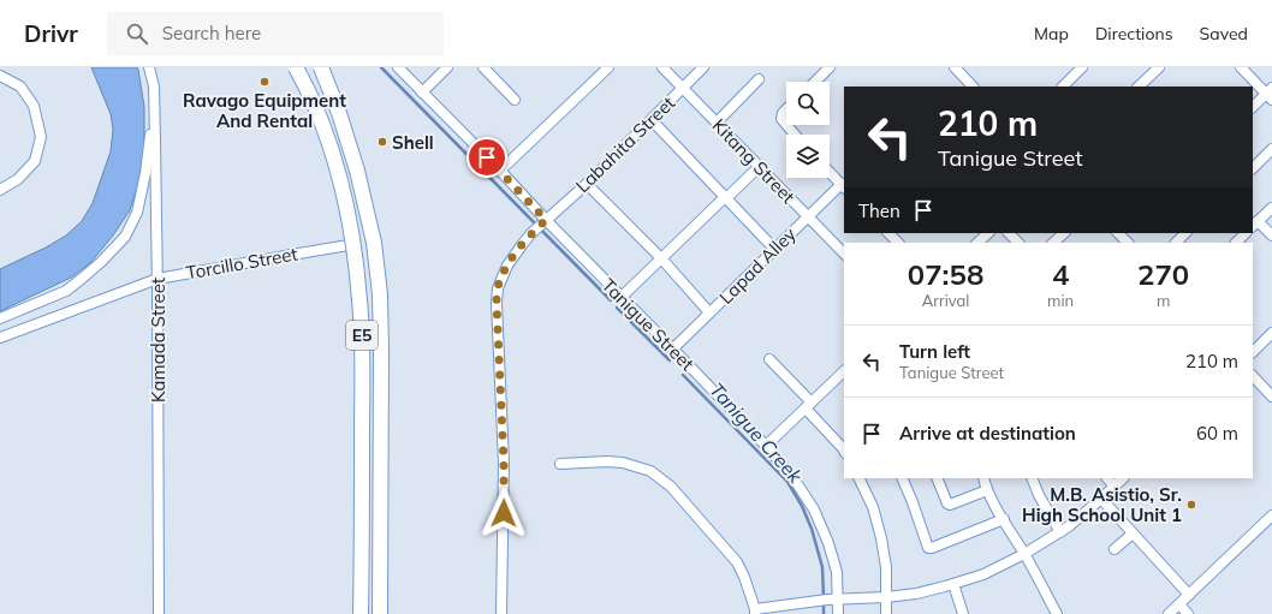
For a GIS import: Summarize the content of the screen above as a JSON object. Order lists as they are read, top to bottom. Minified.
{"streets":{"highway":["E5"],"street":["Labahita Street","Kitang Street","Torcillo Street","Lapad Alley","Tanigue Street","Kamada Street"]},"crossings":[["Labahita Street","Kitang Street"],["Labahita Street","Tanigue Street"],["Kitang Street","Lapad Alley"],["Torcillo Street","Kamada Street"],["Lapad Alley","Tanigue Street"]],"water":["Tanigue Creek"],"places":["Ravago Equipment And Rental","Shell","M.B. Asistio, Sr. High School Unit 1"],"page":{"header":"Drivr","search":"Search here","nav":["Map","Directions","Saved"],"turn":["210 m","Tanigue Street"],"then":"Then","eta":["07:58","Arrival","4","min","270","m"],"list":[{"name":"Turn left","note":"Tanigue Street","value":"210 m"},{"name":"Arrive at destination","value":"60 m"}]}}
